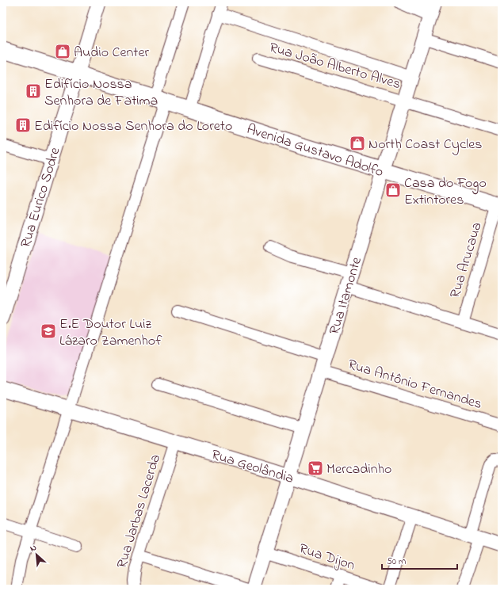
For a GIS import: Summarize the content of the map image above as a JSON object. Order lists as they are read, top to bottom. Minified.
{"streets":{"main road":["Avenida Gustavo Adolfo"],"street":["Rua João Alberto Alves","Rua Eurico Sodre","Rua Arucaua","Rua Itamonte","Rua Antônio Fernandes","Rua Geolândia","Rua Jarbas Lacerda","Rua Dijon"]},"crossings":[["Rua João Alberto Alves","Rua Itamonte"],["Avenida Gustavo Adolfo","Rua Eurico Sodre"],["Avenida Gustavo Adolfo","Rua Arucaua"],["Avenida Gustavo Adolfo","Rua Itamonte"],["Rua Itamonte","Rua Antônio Fernandes"],["Rua Itamonte","Rua Geolândia"],["Rua Itamonte","Rua Dijon"],["Rua Geolândia","Rua Jarbas Lacerda"]],"places":{"shop":["Audio Center","North Coast Cycles","Casa do Fogo Extintores"],"building":["Edifício Nossa Senhora de Fatima","Edifício Nossa Senhora do Loreto"],"school or university":["E.E Doutor Luiz Lázaro Zamenhof"],"supermarket":["Mercadinho"]},"scale_bar":"50 m","north":"top left"}
